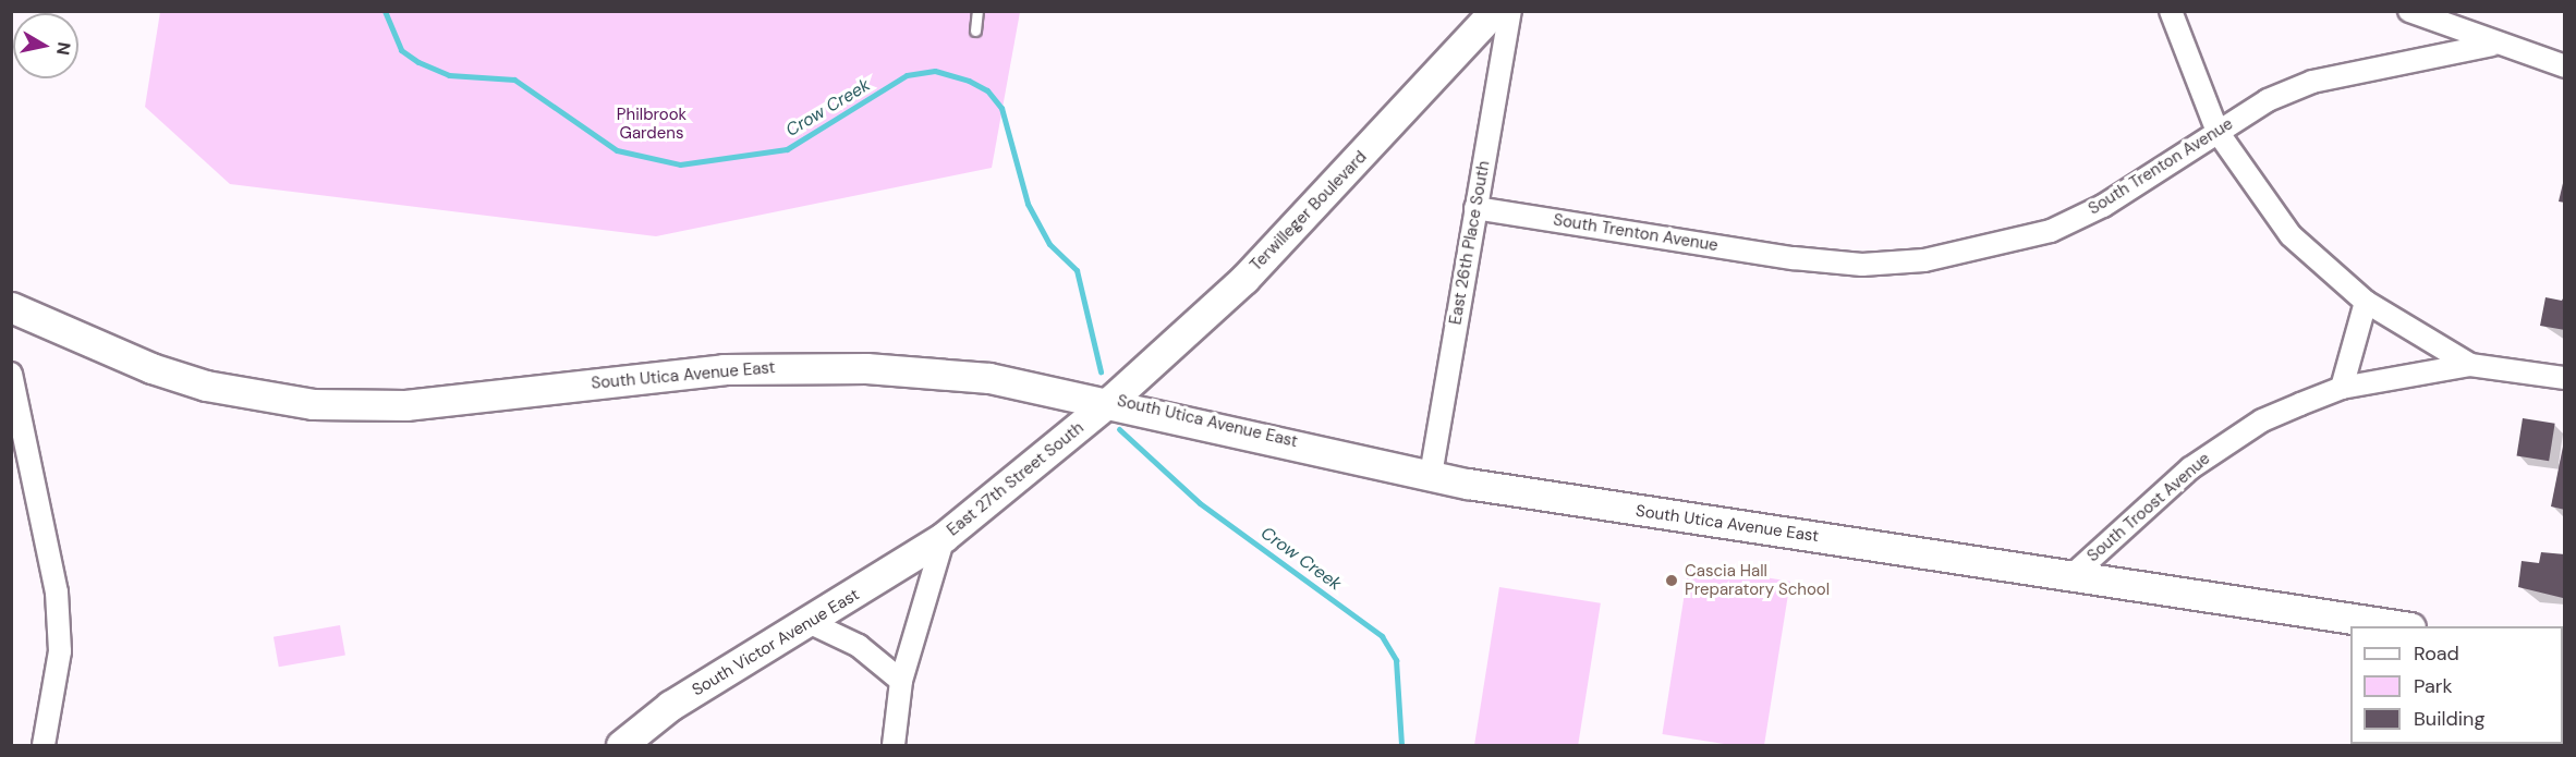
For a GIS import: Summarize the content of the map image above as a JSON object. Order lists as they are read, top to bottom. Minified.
{"streets":{"street":["South Trenton Avenue","Terwilleger Boulevard","East 26th Place South","South Utica Avenue East","East 27th Street South","South Troost Avenue","South Victor Avenue East"]},"crossings":[["South Trenton Avenue","East 26th Place South"],["Terwilleger Boulevard","South Utica Avenue East"],["Terwilleger Boulevard","East 27th Street South"],["East 26th Place South","South Utica Avenue East"],["South Utica Avenue East","East 27th Street South"],["South Utica Avenue East","South Troost Avenue"],["East 27th Street South","South Victor Avenue East"]],"water":["Crow Creek"],"parks":["Philbrook Gardens"],"places":["Cascia Hall Preparatory School"],"legend":["Road","Park","Building"],"north":"right"}
